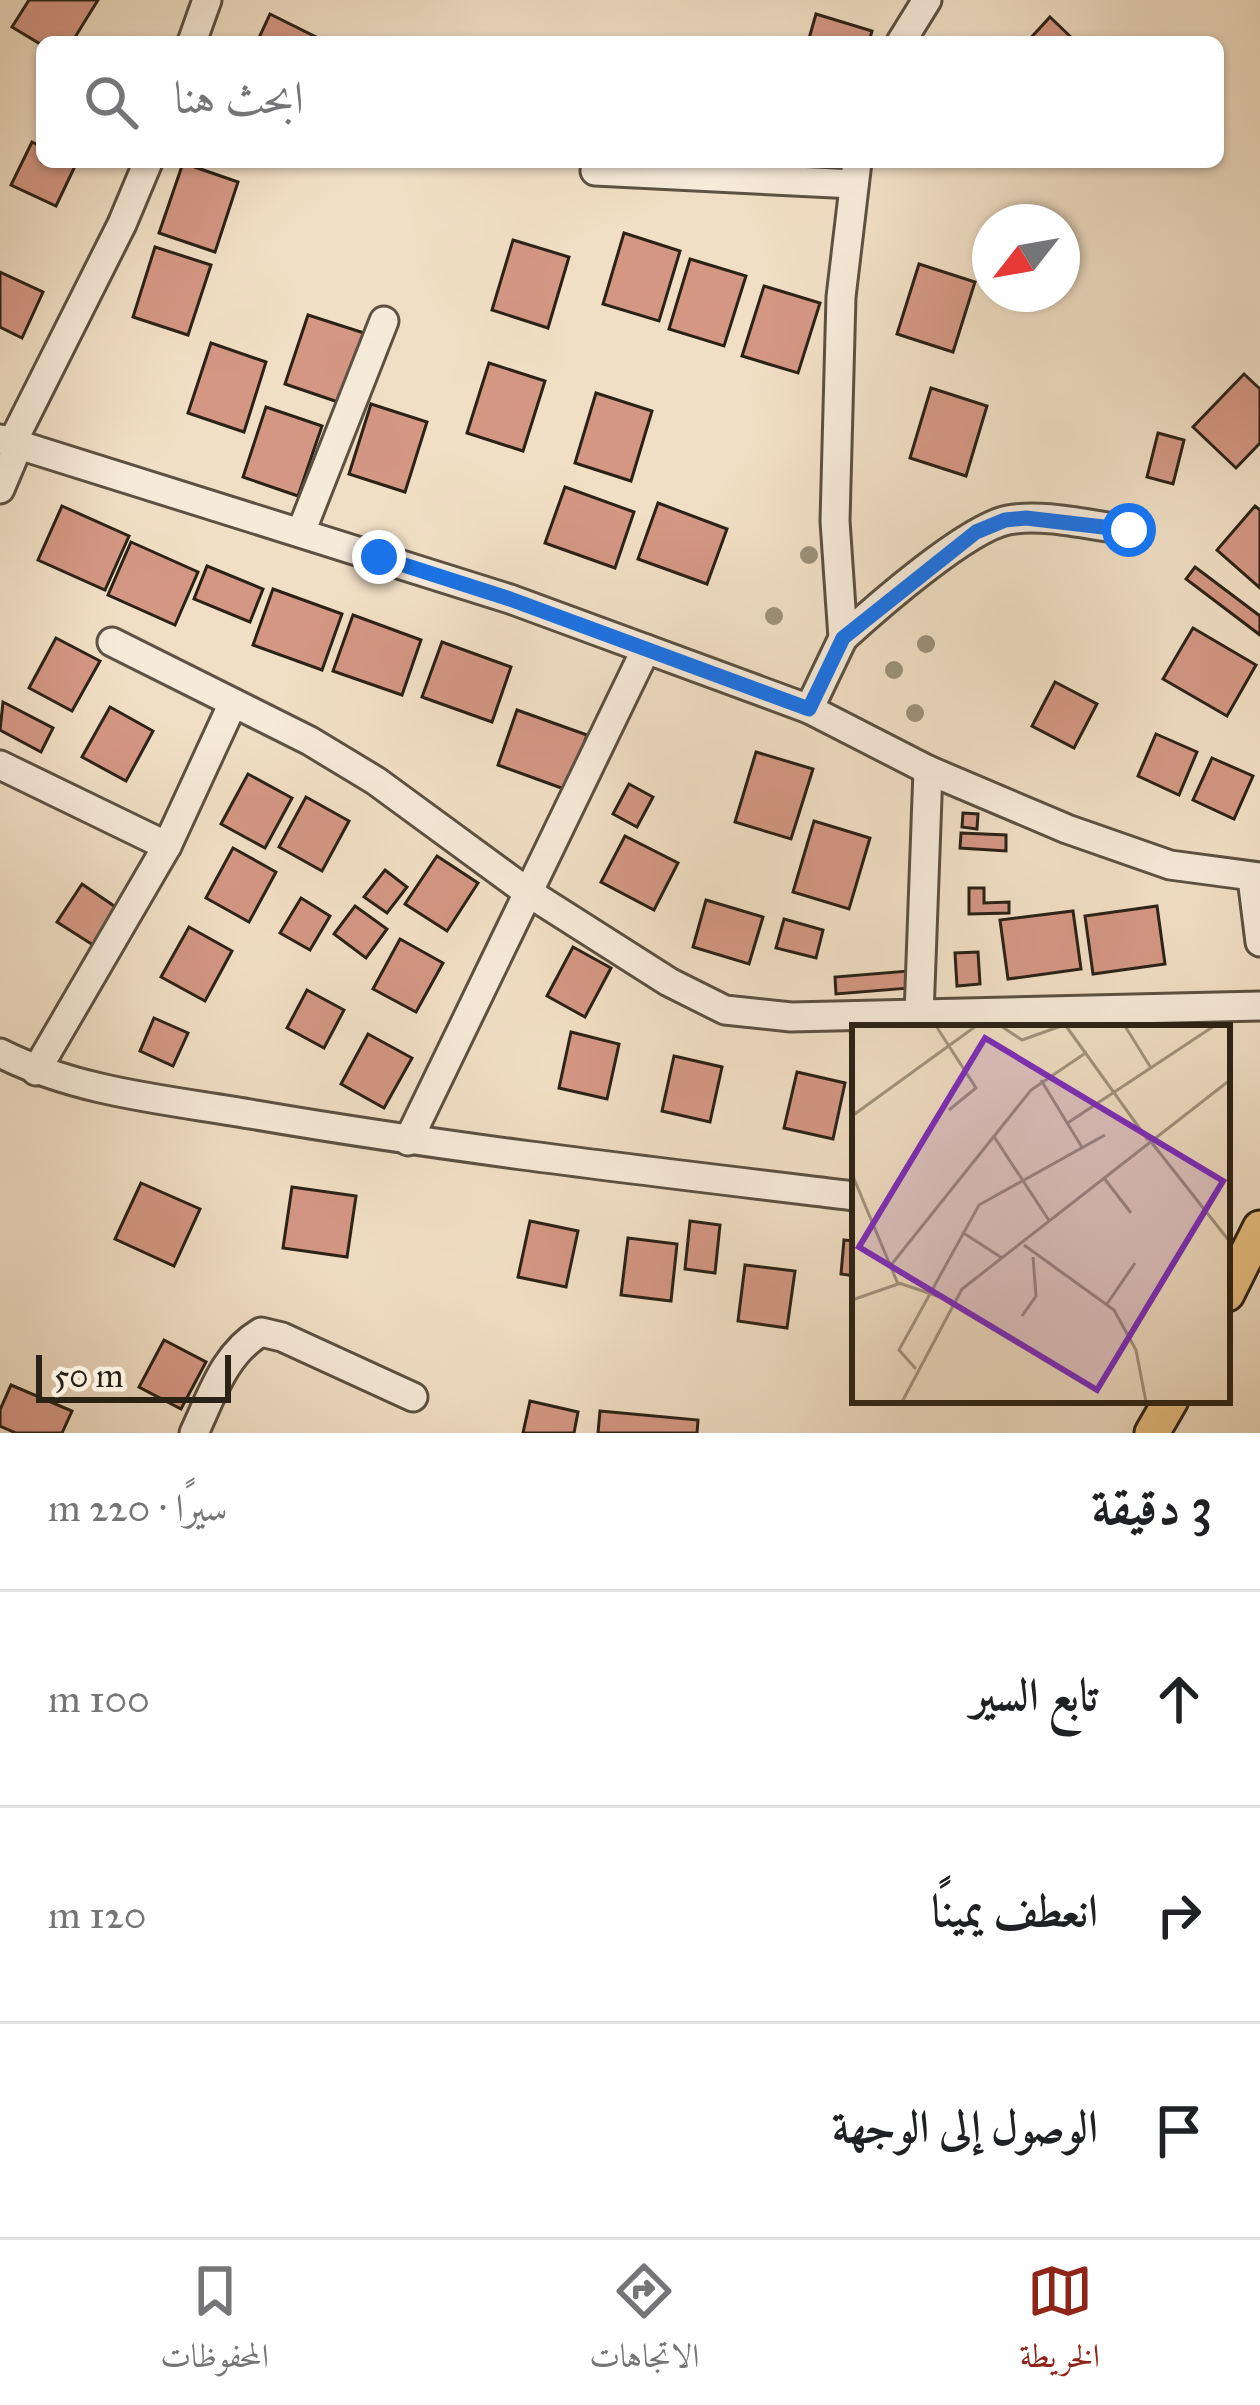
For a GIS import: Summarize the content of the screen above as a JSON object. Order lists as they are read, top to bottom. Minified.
{"scale_bar":"50 m","north":"bottom left","page":{"search":"ابحث هنا","scale":"50 m","heading":["3 دقيقة","سيرًا · 220 m"],"list":[["تابع السير","100 m"],["انعطف يمينًا","120 m"],"الوصول إلى الوجهة"],"nav":["الخريطة","الاتجاهات","المحفوظات"]}}
